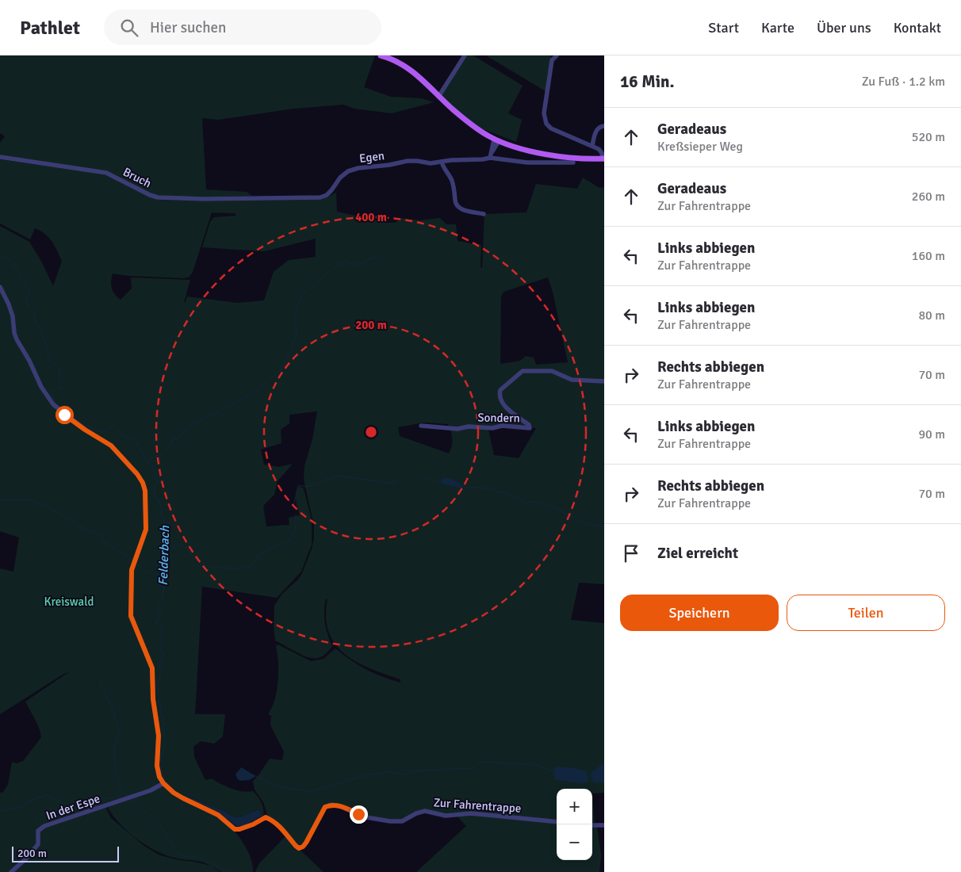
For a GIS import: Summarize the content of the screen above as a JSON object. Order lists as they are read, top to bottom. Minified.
{"streets":{"street":["Egen","Bruch","Sondern","Zur Fahrentrappe","In der Espe"]},"crossings":[["Egen","Bruch"],["Zur Fahrentrappe","In der Espe"]],"water":["Felderbach"],"parks":["Kreiswald"],"scale_bar":"200 m","page":{"header":"Pathlet","search":"Hier suchen","nav":["Start","Karte","Über uns","Kontakt"],"heading":["16 Min.","Zu Fuß · 1.2 km"],"list":[["Geradeaus","Kreßsieper Weg","520 m"],["Geradeaus","Zur Fahrentrappe","260 m"],["Links abbiegen","Zur Fahrentrappe","160 m"],["Links abbiegen","Zur Fahrentrappe","80 m"],["Rechts abbiegen","Zur Fahrentrappe","70 m"],["Links abbiegen","Zur Fahrentrappe","90 m"],["Rechts abbiegen","Zur Fahrentrappe","70 m"],"Ziel erreicht"],"buttons":["Speichern","Teilen"],"map_buttons":["+","−"],"scale":"200 m"},"rings":["400 m","200 m"]}
